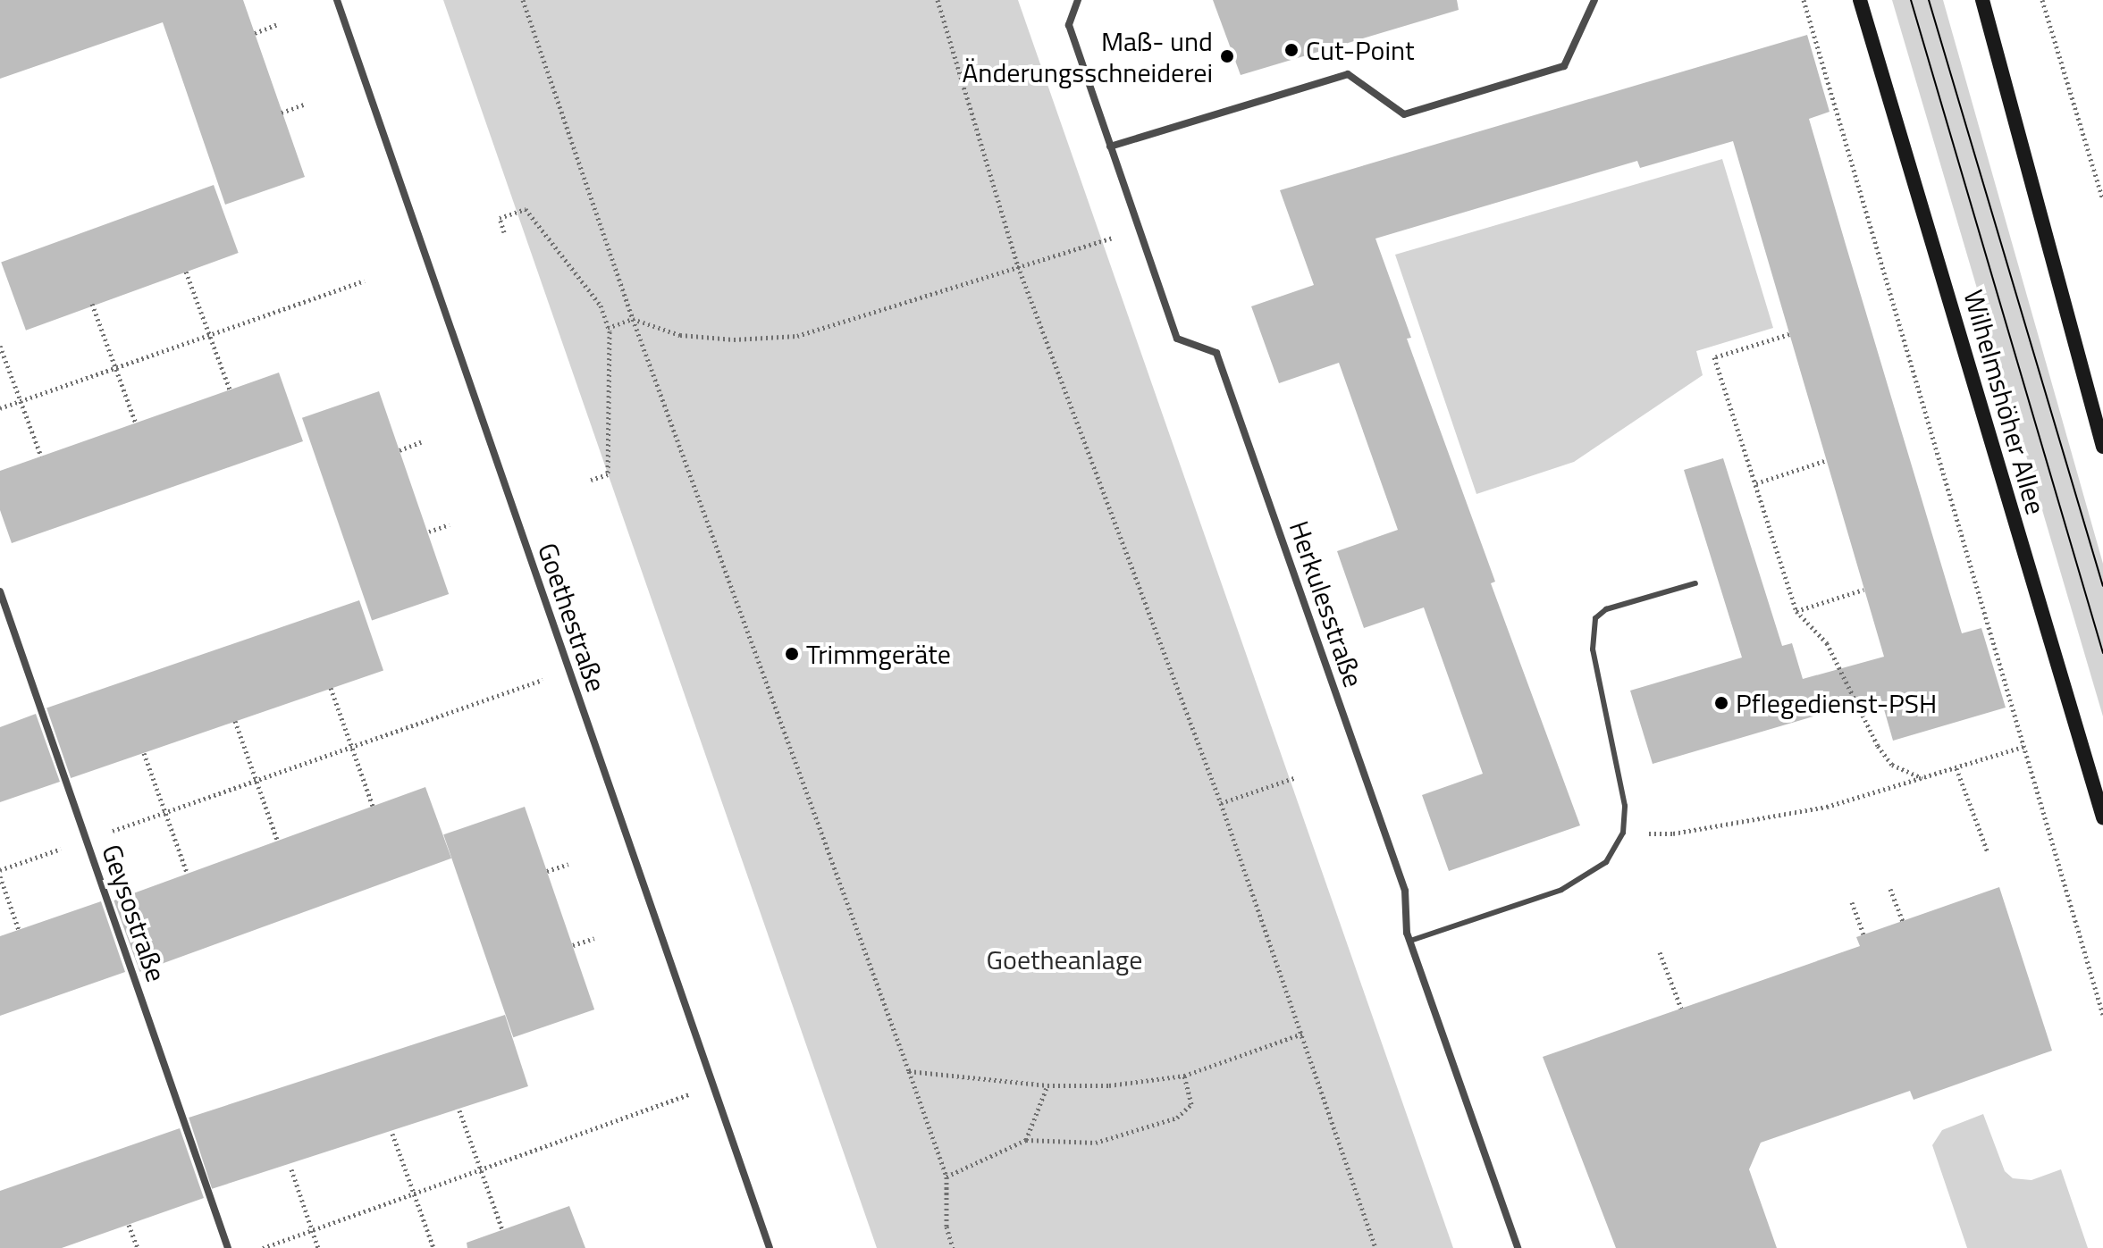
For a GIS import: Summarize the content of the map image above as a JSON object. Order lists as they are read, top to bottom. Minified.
{"streets":{"main road":["Wilhelmshöher Allee"],"street":["Herkulesstraße","Goethestraße","Geysostraße"]},"parks":["Goetheanlage"],"places":["Cut-Point","Maß- und Änderungsschneiderei","Trimmgeräte","Pflegedienst-PSH"]}
